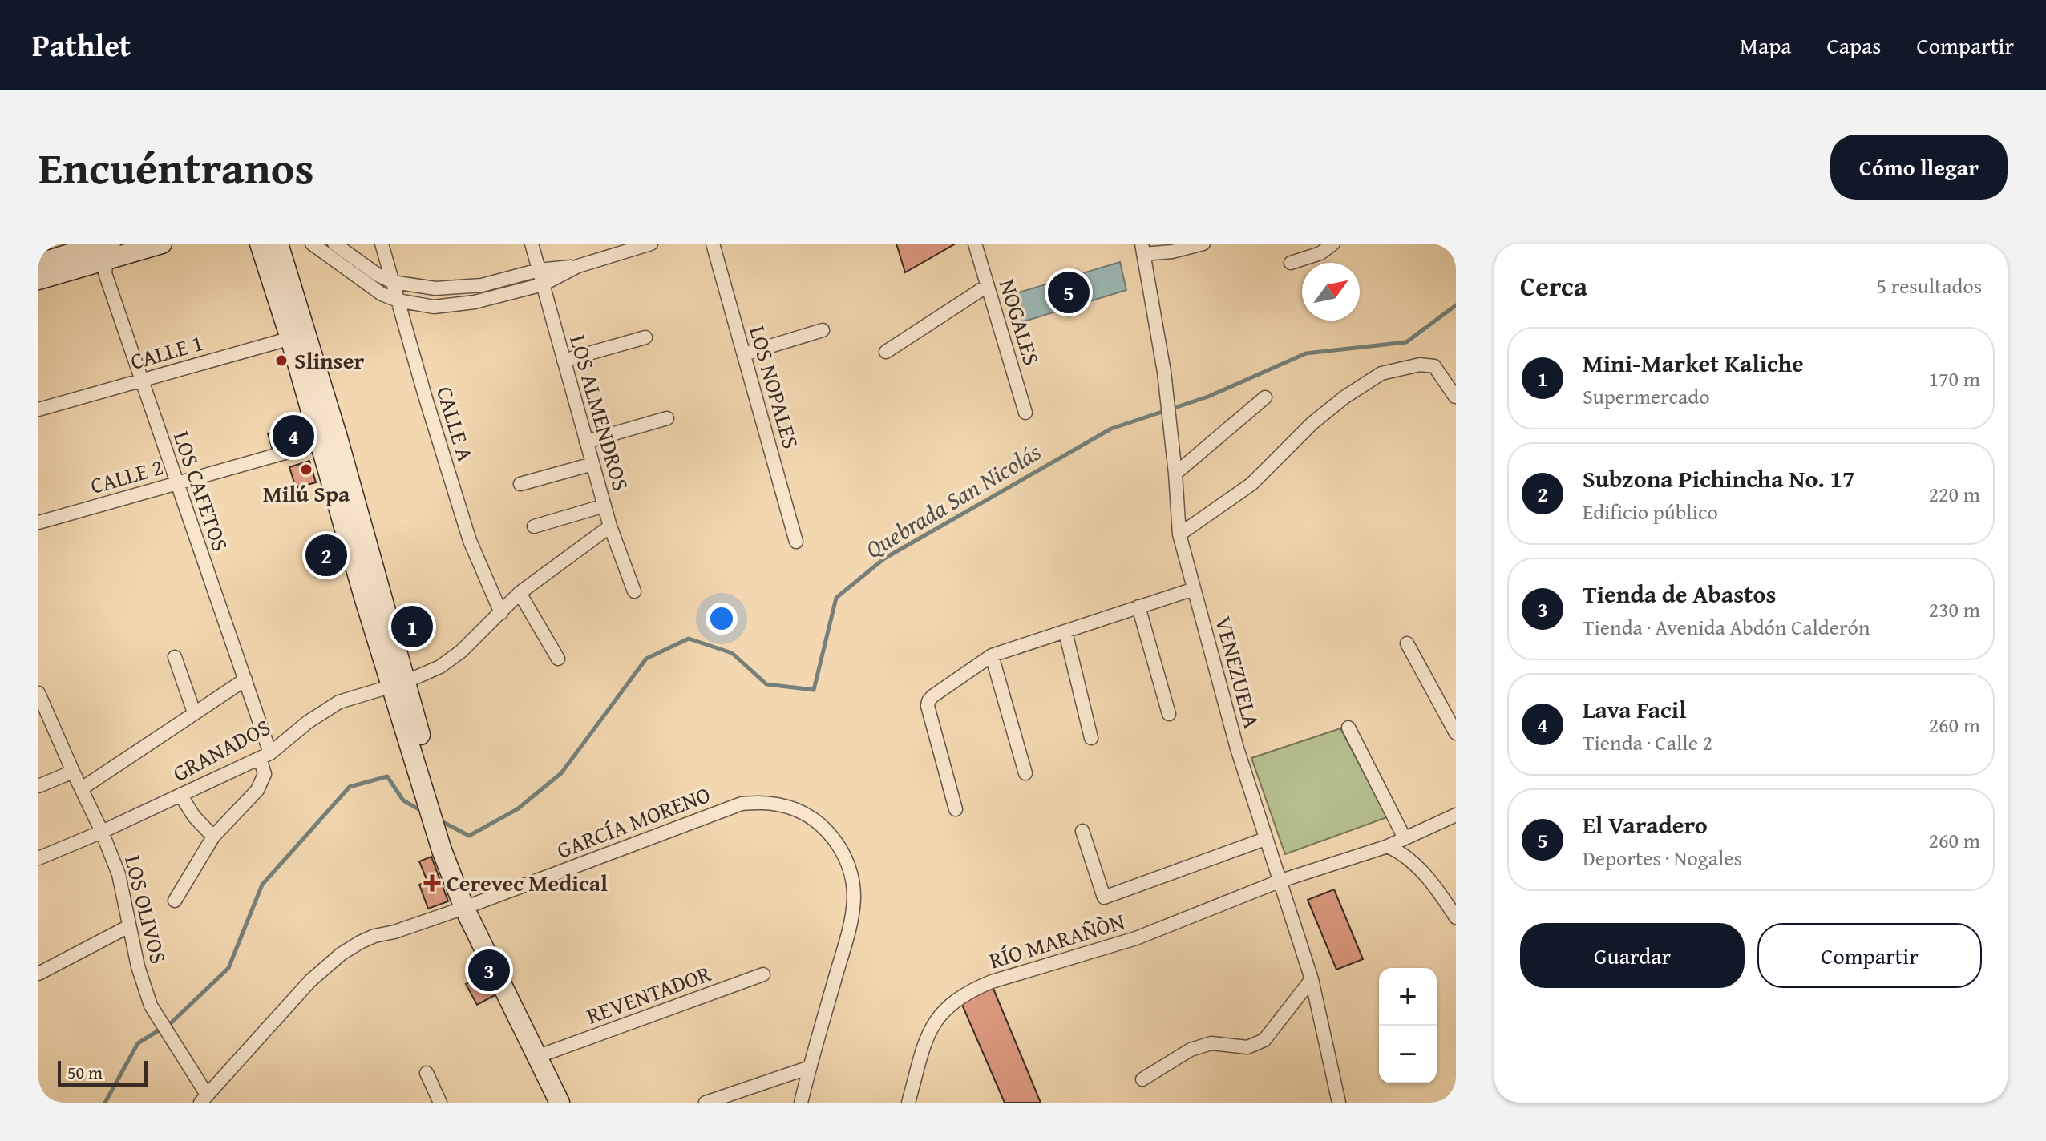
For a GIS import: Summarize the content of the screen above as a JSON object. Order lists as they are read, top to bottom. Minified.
{"streets":{"street":["NOGALES","CALLE 1","LOS NOPALES","LOS ALMENDROS","CALLE A","CALLE 2","LOS CAFETOS","VENEZUELA","GRANADOS","GARCÍA MORENO","LOS OLIVOS","RÍO MARAÑÒN","REVENTADOR"]},"crossings":[["CALLE 1","LOS CAFETOS"],["LOS ALMENDROS","GRANADOS"],["CALLE A","GRANADOS"],["CALLE 2","LOS CAFETOS"],["LOS CAFETOS","GRANADOS"],["VENEZUELA","RÍO MARAÑÒN"],["GRANADOS","LOS OLIVOS"],["GARCÍA MORENO","LOS OLIVOS"]],"water":["Quebrada San Nicolás"],"places":{"other":["Slinser","Milú Spa"],"health":["Cerevec Medical"]},"scale_bar":"50 m","north":"top right","page":{"header":"Pathlet","nav":["Mapa","Capas","Compartir"],"title":"Encuéntranos","buttons":["Cómo llegar",["Guardar","Compartir"]],"heading":["Cerca","5 resultados"],"pins":["5","4","2","1","3"],"list":[{"mark":"1","name":"Mini-Market Kaliche","note":"Supermercado","value":"170 m"},{"mark":"2","name":"Subzona Pichincha No. 17","note":"Edificio público","value":"220 m"},{"mark":"3","name":"Tienda de Abastos","note":"Tienda · Avenida Abdón Calderón","value":"230 m"},{"mark":"4","name":"Lava Facil","note":"Tienda · Calle 2","value":"260 m"},{"mark":"5","name":"El Varadero","note":"Deportes · Nogales","value":"260 m"}],"map_buttons":["+","−"],"scale":"50 m"}}
